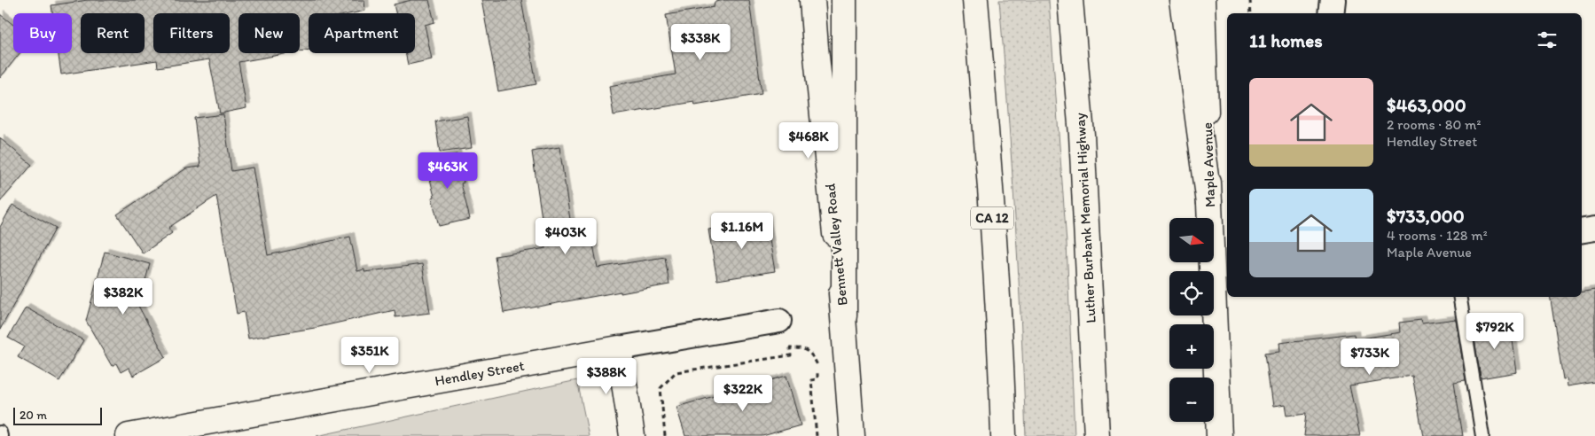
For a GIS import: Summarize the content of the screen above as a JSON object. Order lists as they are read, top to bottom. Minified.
{"streets":{"main road":["Maple Avenue","CA 12","Luther Burbank Memorial Highway","Bennett Valley Road","Hendley Street"]},"scale_bar":"20 m","north":"right","page":{"chip":["Buy","Rent","Filters","New","Apartment"],"heading":"11 homes","price":["$338K","$468K","$463K","$1.16M","$403K","$382K","$792K","$351K","$733K","$388K","$322K"],"list":[{"name":"$463,000","note":"2 rooms · 80 m² · Hendley Street"},{"name":"$733,000","note":"4 rooms · 128 m² · Maple Avenue"}],"map_buttons":["+","−"],"scale":"20 m"}}
